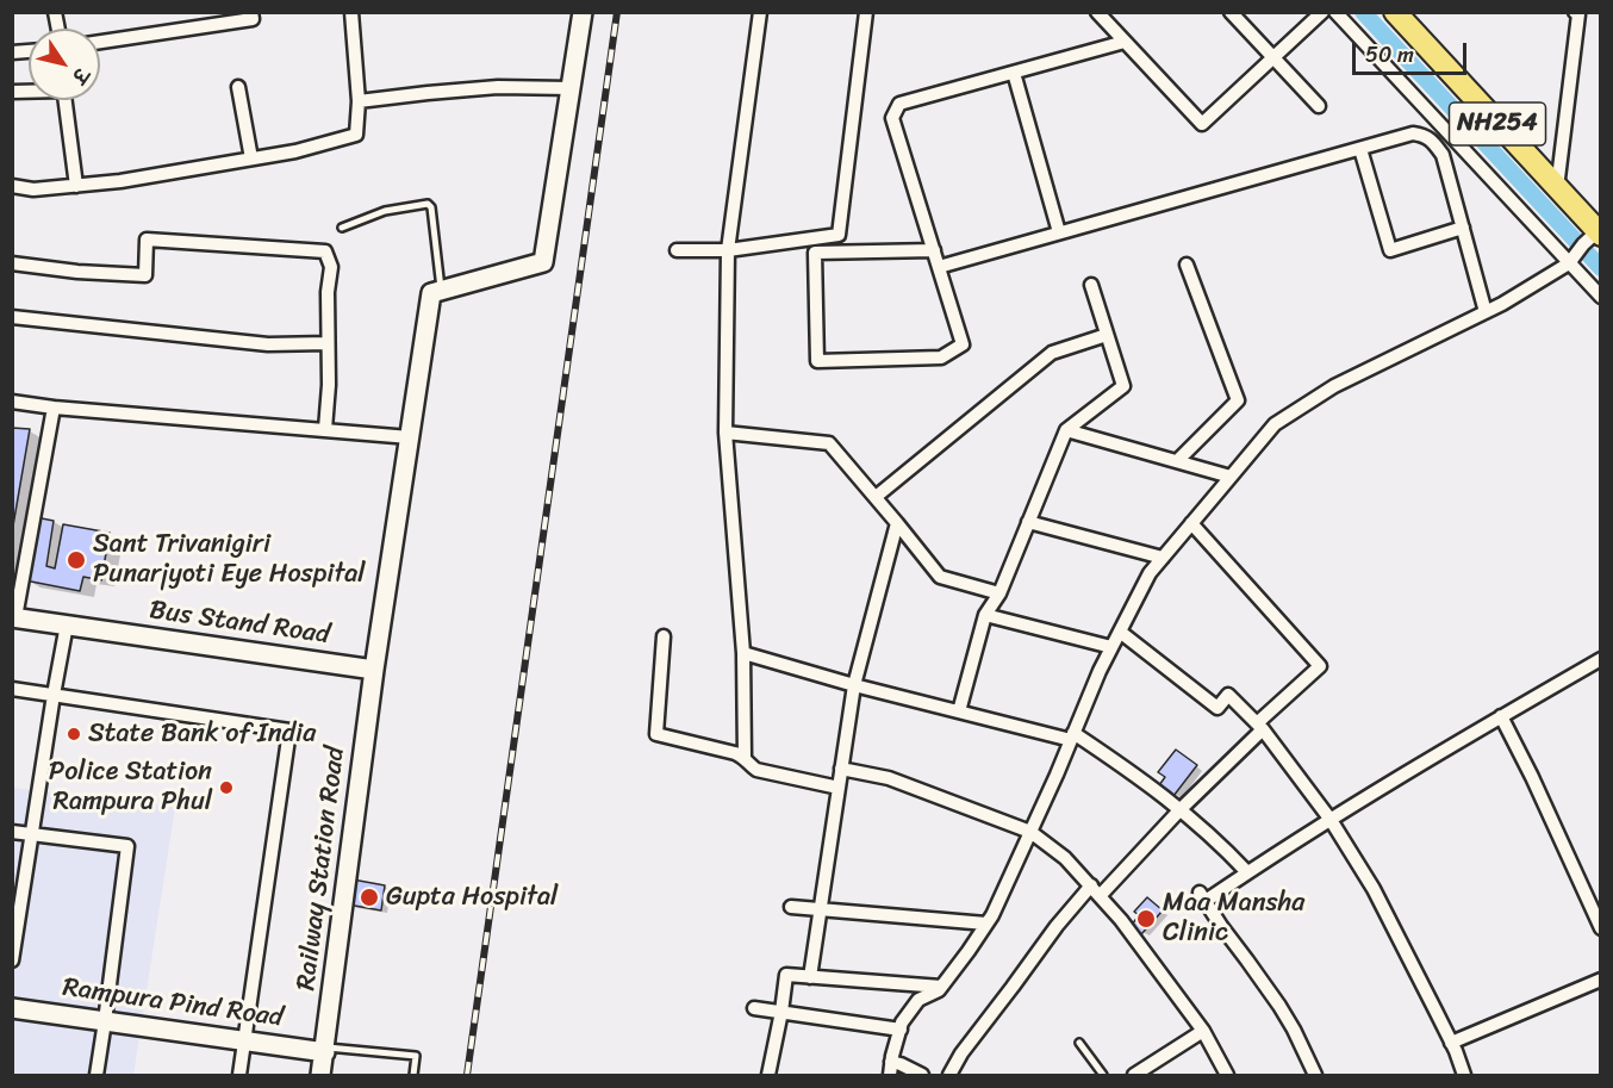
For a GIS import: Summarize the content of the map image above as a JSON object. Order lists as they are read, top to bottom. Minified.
{"streets":{"highway":["NH254"],"street":["Bus Stand Road","Railway Station Road","Rampura Pind Road"]},"crossings":[["Bus Stand Road","Railway Station Road"],["Railway Station Road","Rampura Pind Road"]],"places":["Sant Trivanigiri Punarjyoti Eye Hospital","State Bank of India","Police Station Rampura Phul","Gupta Hospital","Maa Mansha Clinic"],"scale_bar":"50 m","north":"bottom right"}
